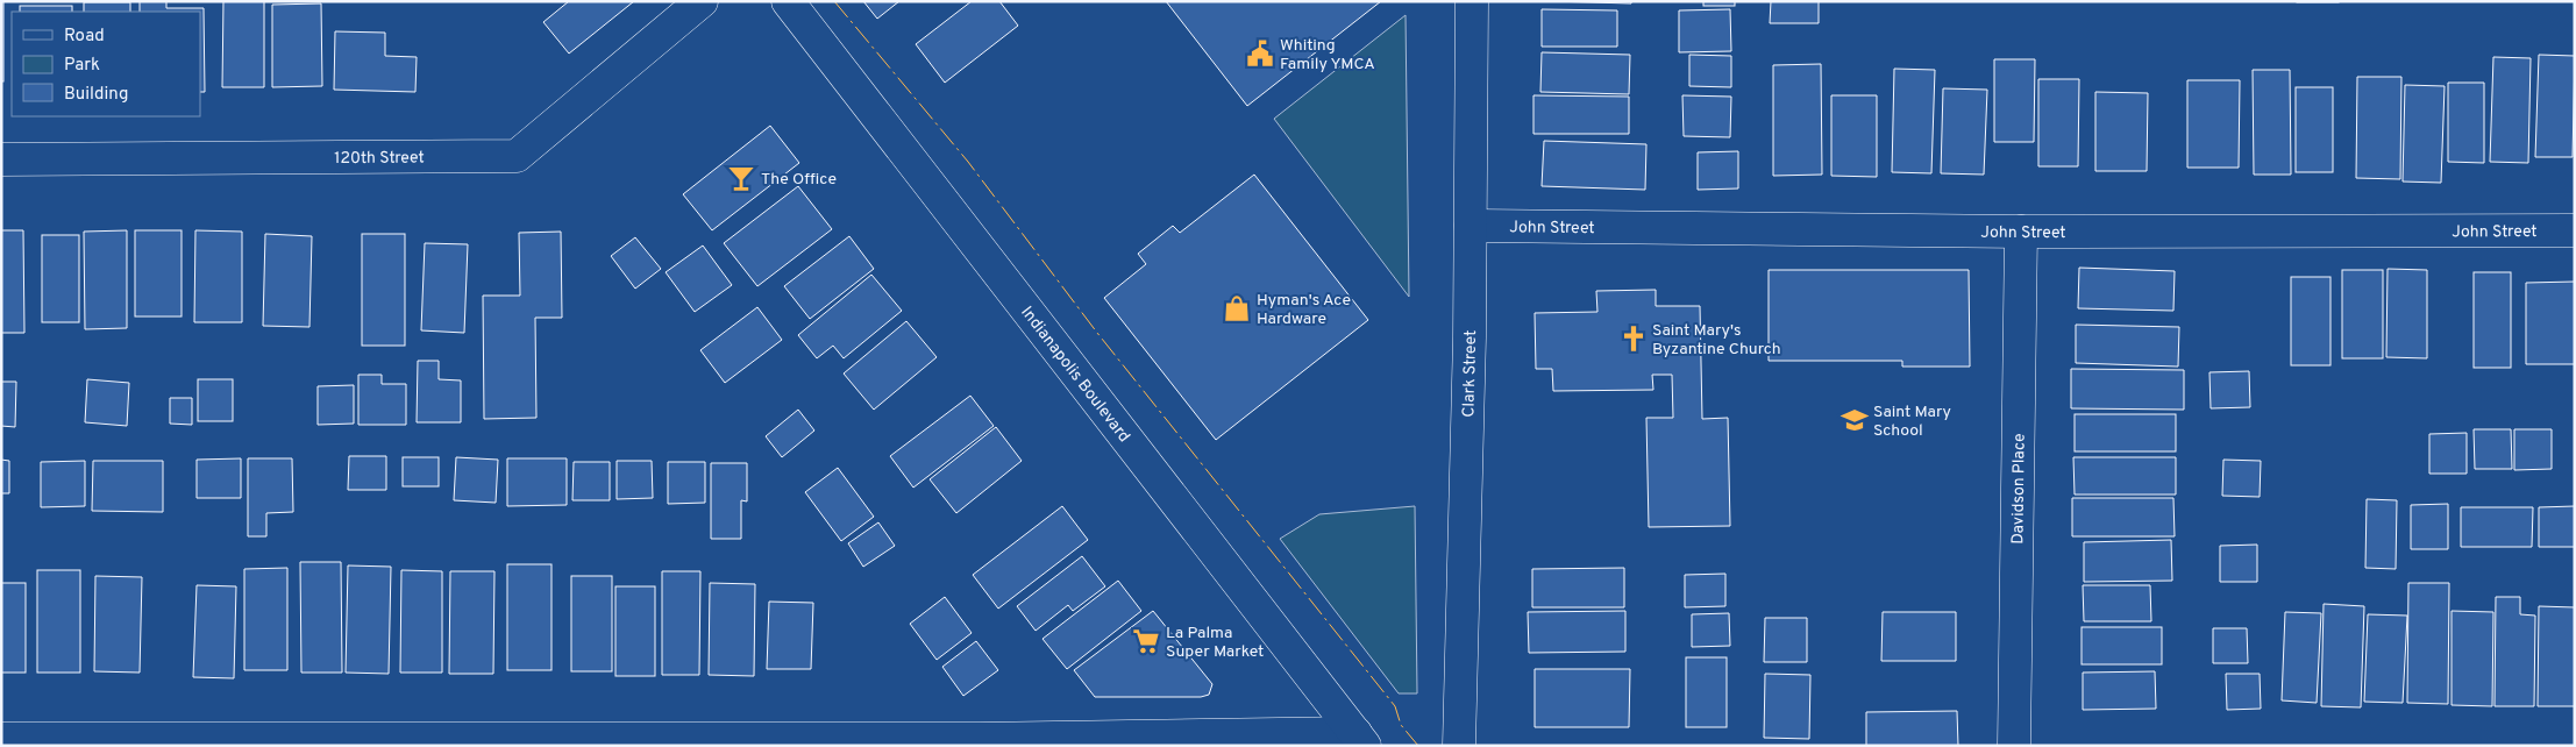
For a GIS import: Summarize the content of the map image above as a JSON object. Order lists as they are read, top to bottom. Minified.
{"streets":{"street":["120th Street","John Street","Indianapolis Boulevard","Clark Street","Davidson Place"]},"crossings":[["John Street","Clark Street"],["John Street","Davidson Place"]],"places":{"public building":["Whiting Family YMCA"],"bar":["The Office"],"shop":["Hyman's Ace Hardware"],"church":["Saint Mary's Byzantine Church"],"school or university":["Saint Mary School"],"supermarket":["La Palma Super Market"]},"legend":["Road","Park","Building"]}
